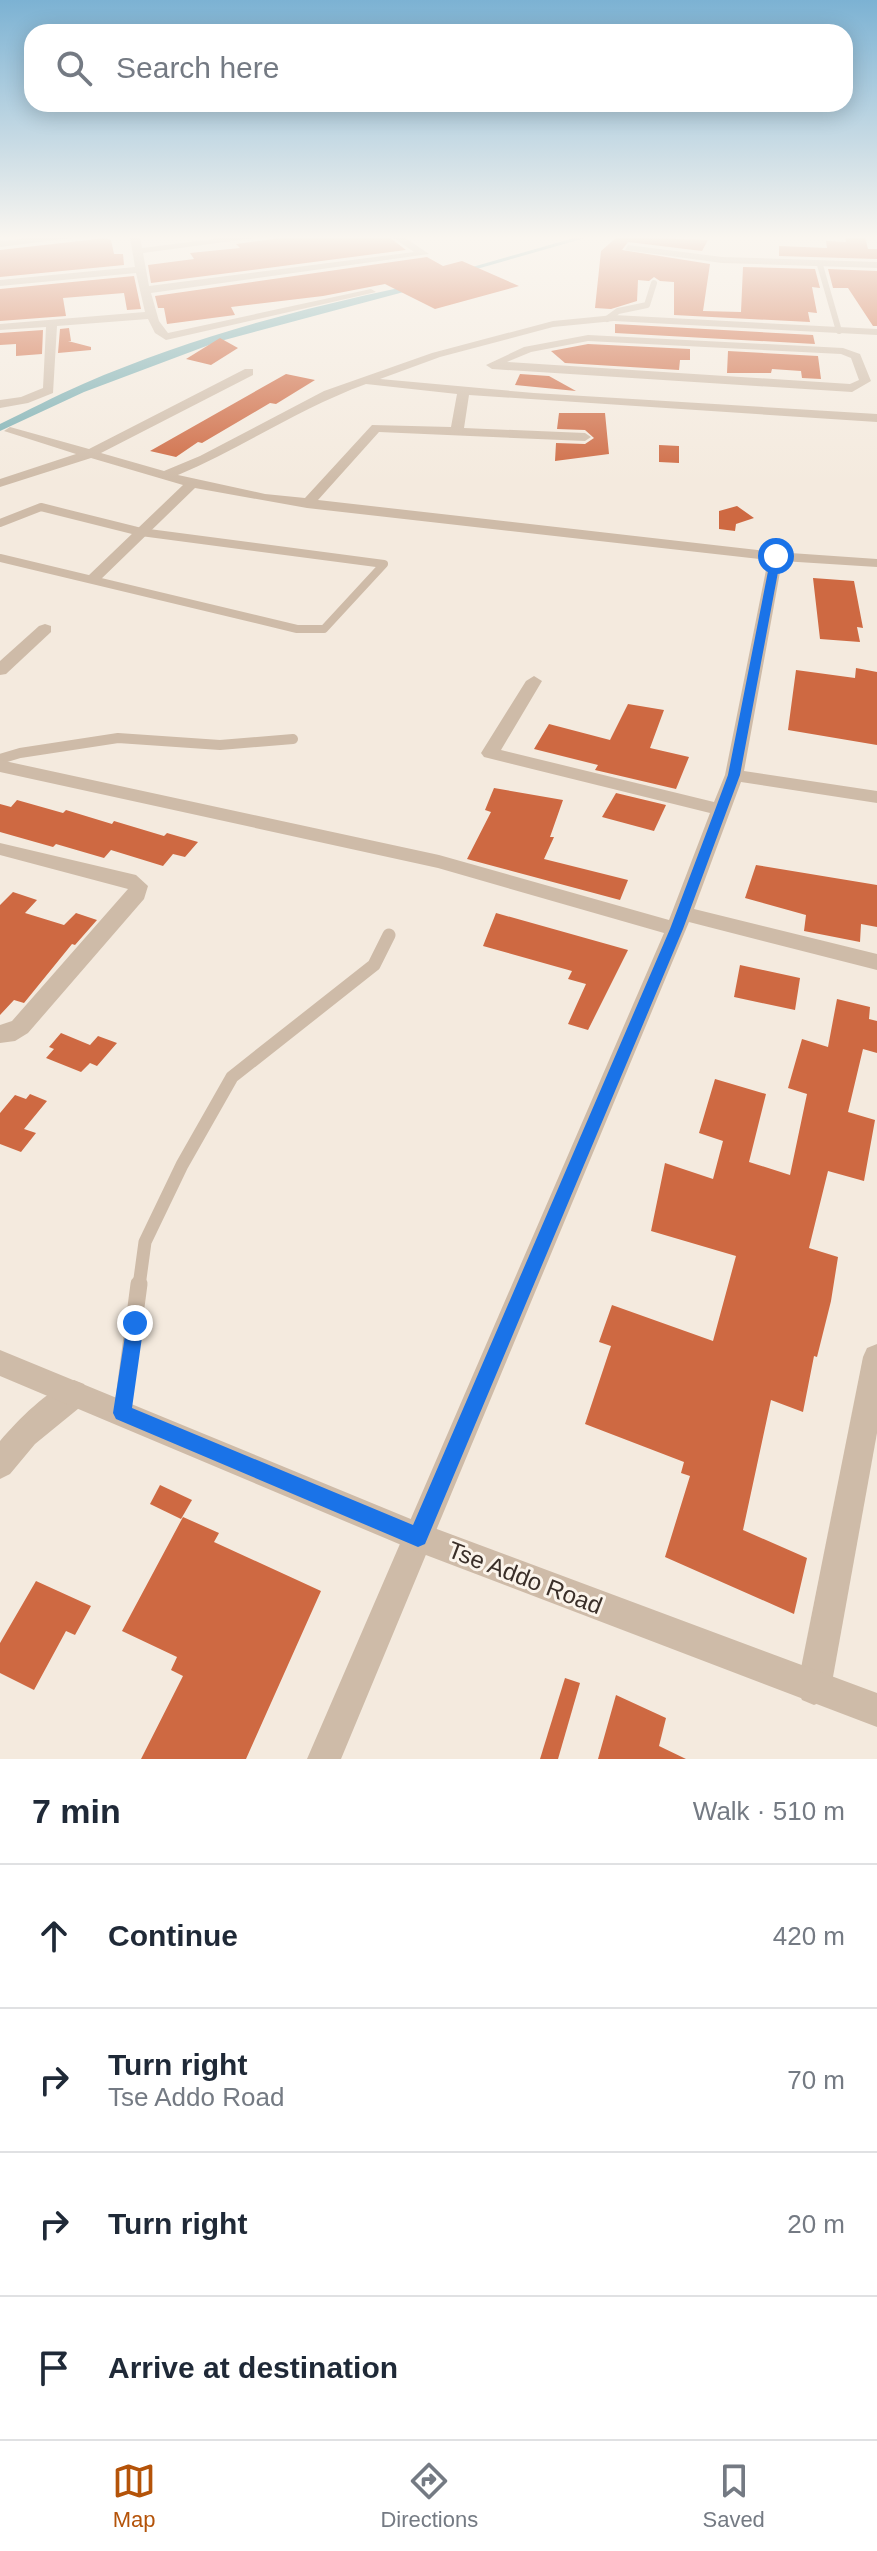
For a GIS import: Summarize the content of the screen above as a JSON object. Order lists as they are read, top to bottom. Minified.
{"streets":{"street":["Tse Addo Road"]},"page":{"search":"Search here","heading":["7 min","Walk · 510 m"],"list":[["Continue","420 m"],["Turn right","Tse Addo Road","70 m"],["Turn right","20 m"],"Arrive at destination"],"nav":["Map","Directions","Saved"]}}
